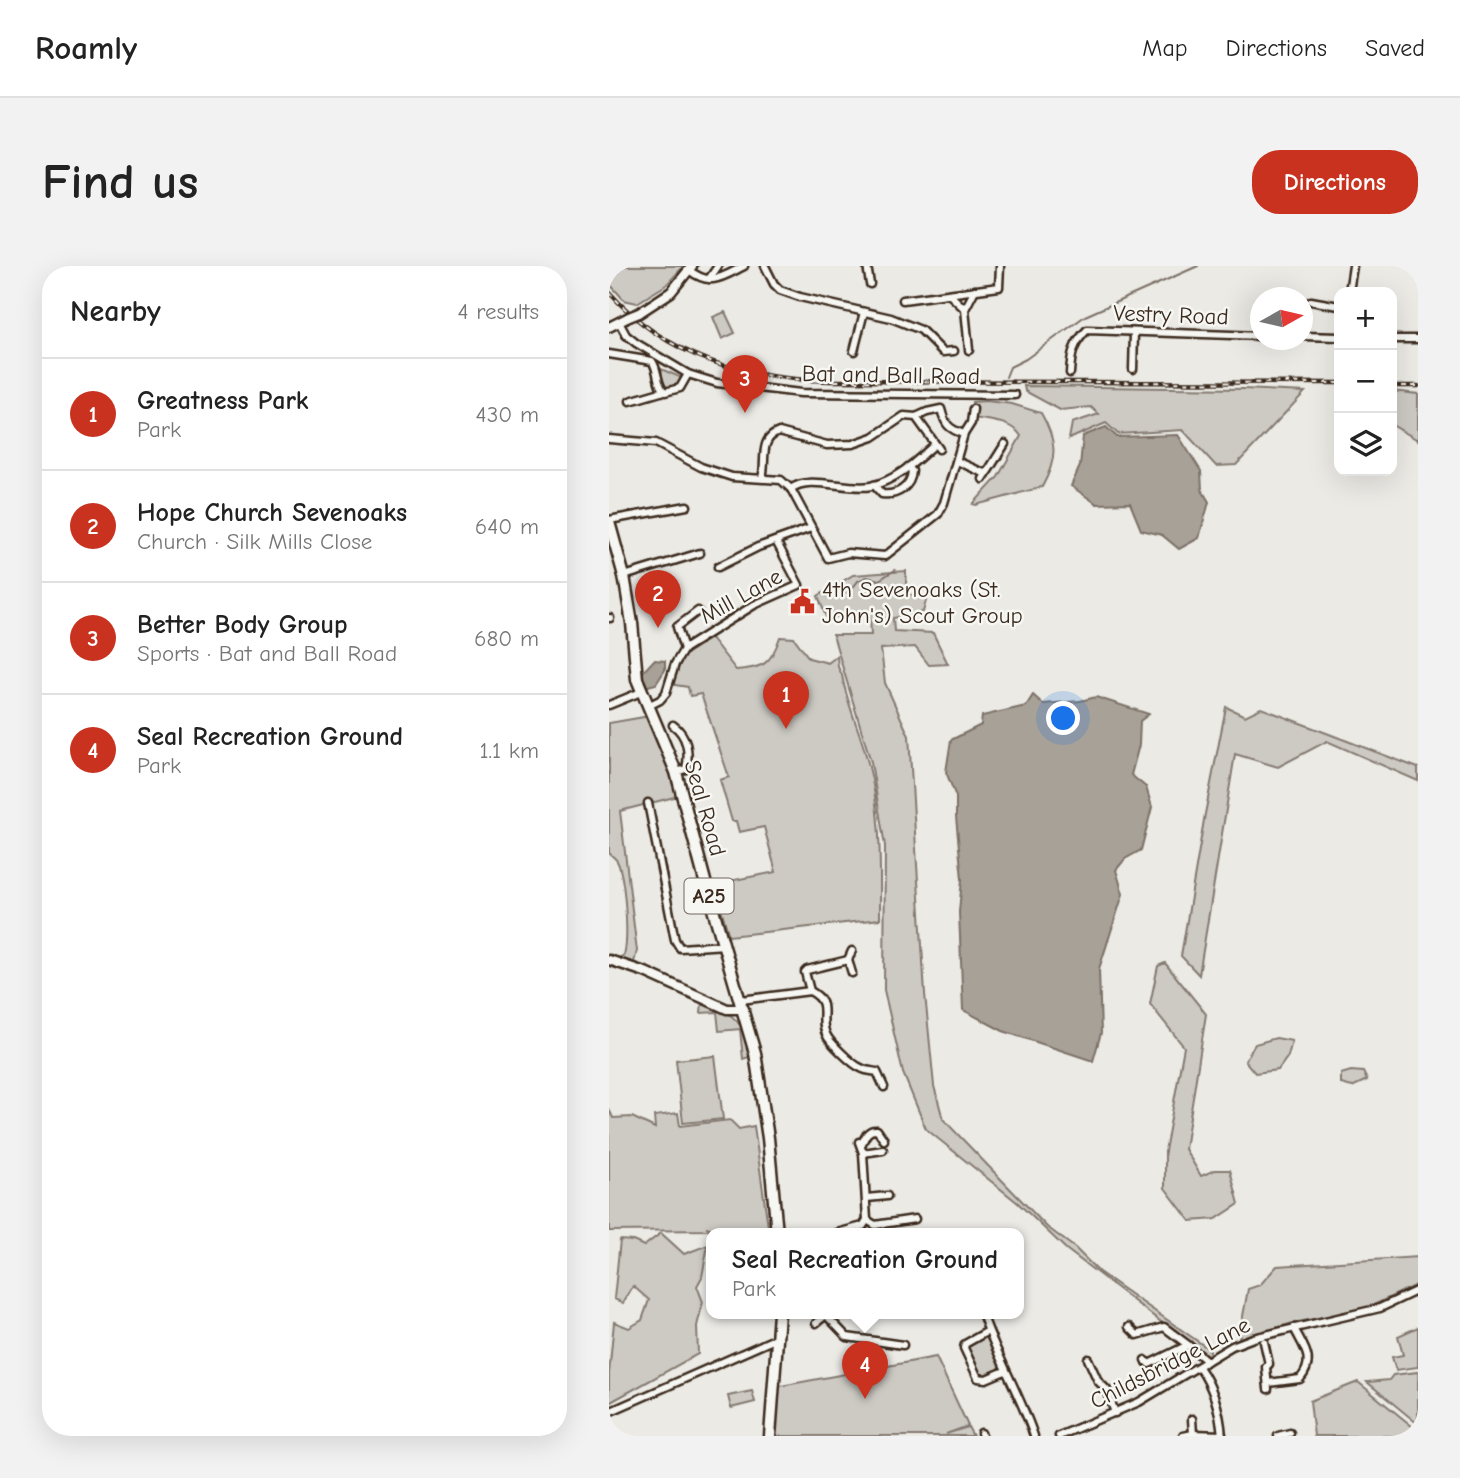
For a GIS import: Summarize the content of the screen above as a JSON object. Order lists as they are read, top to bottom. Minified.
{"streets":{"highway":["Seal Road","A25"],"street":["Vestry Road","Bat and Ball Road","Mill Lane","Childsbridge Lane"]},"crossings":[["Mill Lane","Seal Road"]],"places":{"public building":["4th Sevenoaks (St. John's) Scout Group"]},"north":"right","page":{"header":"Roamly","nav":["Map","Directions","Saved"],"buttons":"Directions","title":"Find us","heading":["Nearby","4 results"],"map_buttons":["+","−"],"pins":["3","2","1","4"],"list":[{"mark":"1","name":"Greatness Park","note":"Park","value":"430 m"},{"mark":"2","name":"Hope Church Sevenoaks","note":"Church · Silk Mills Close","value":"640 m"},{"mark":"3","name":"Better Body Group","note":"Sports · Bat and Ball Road","value":"680 m"},{"mark":"4","name":"Seal Recreation Ground","note":"Park","value":"1.1 km"}],"popup":["Seal Recreation Ground","Park"]}}
